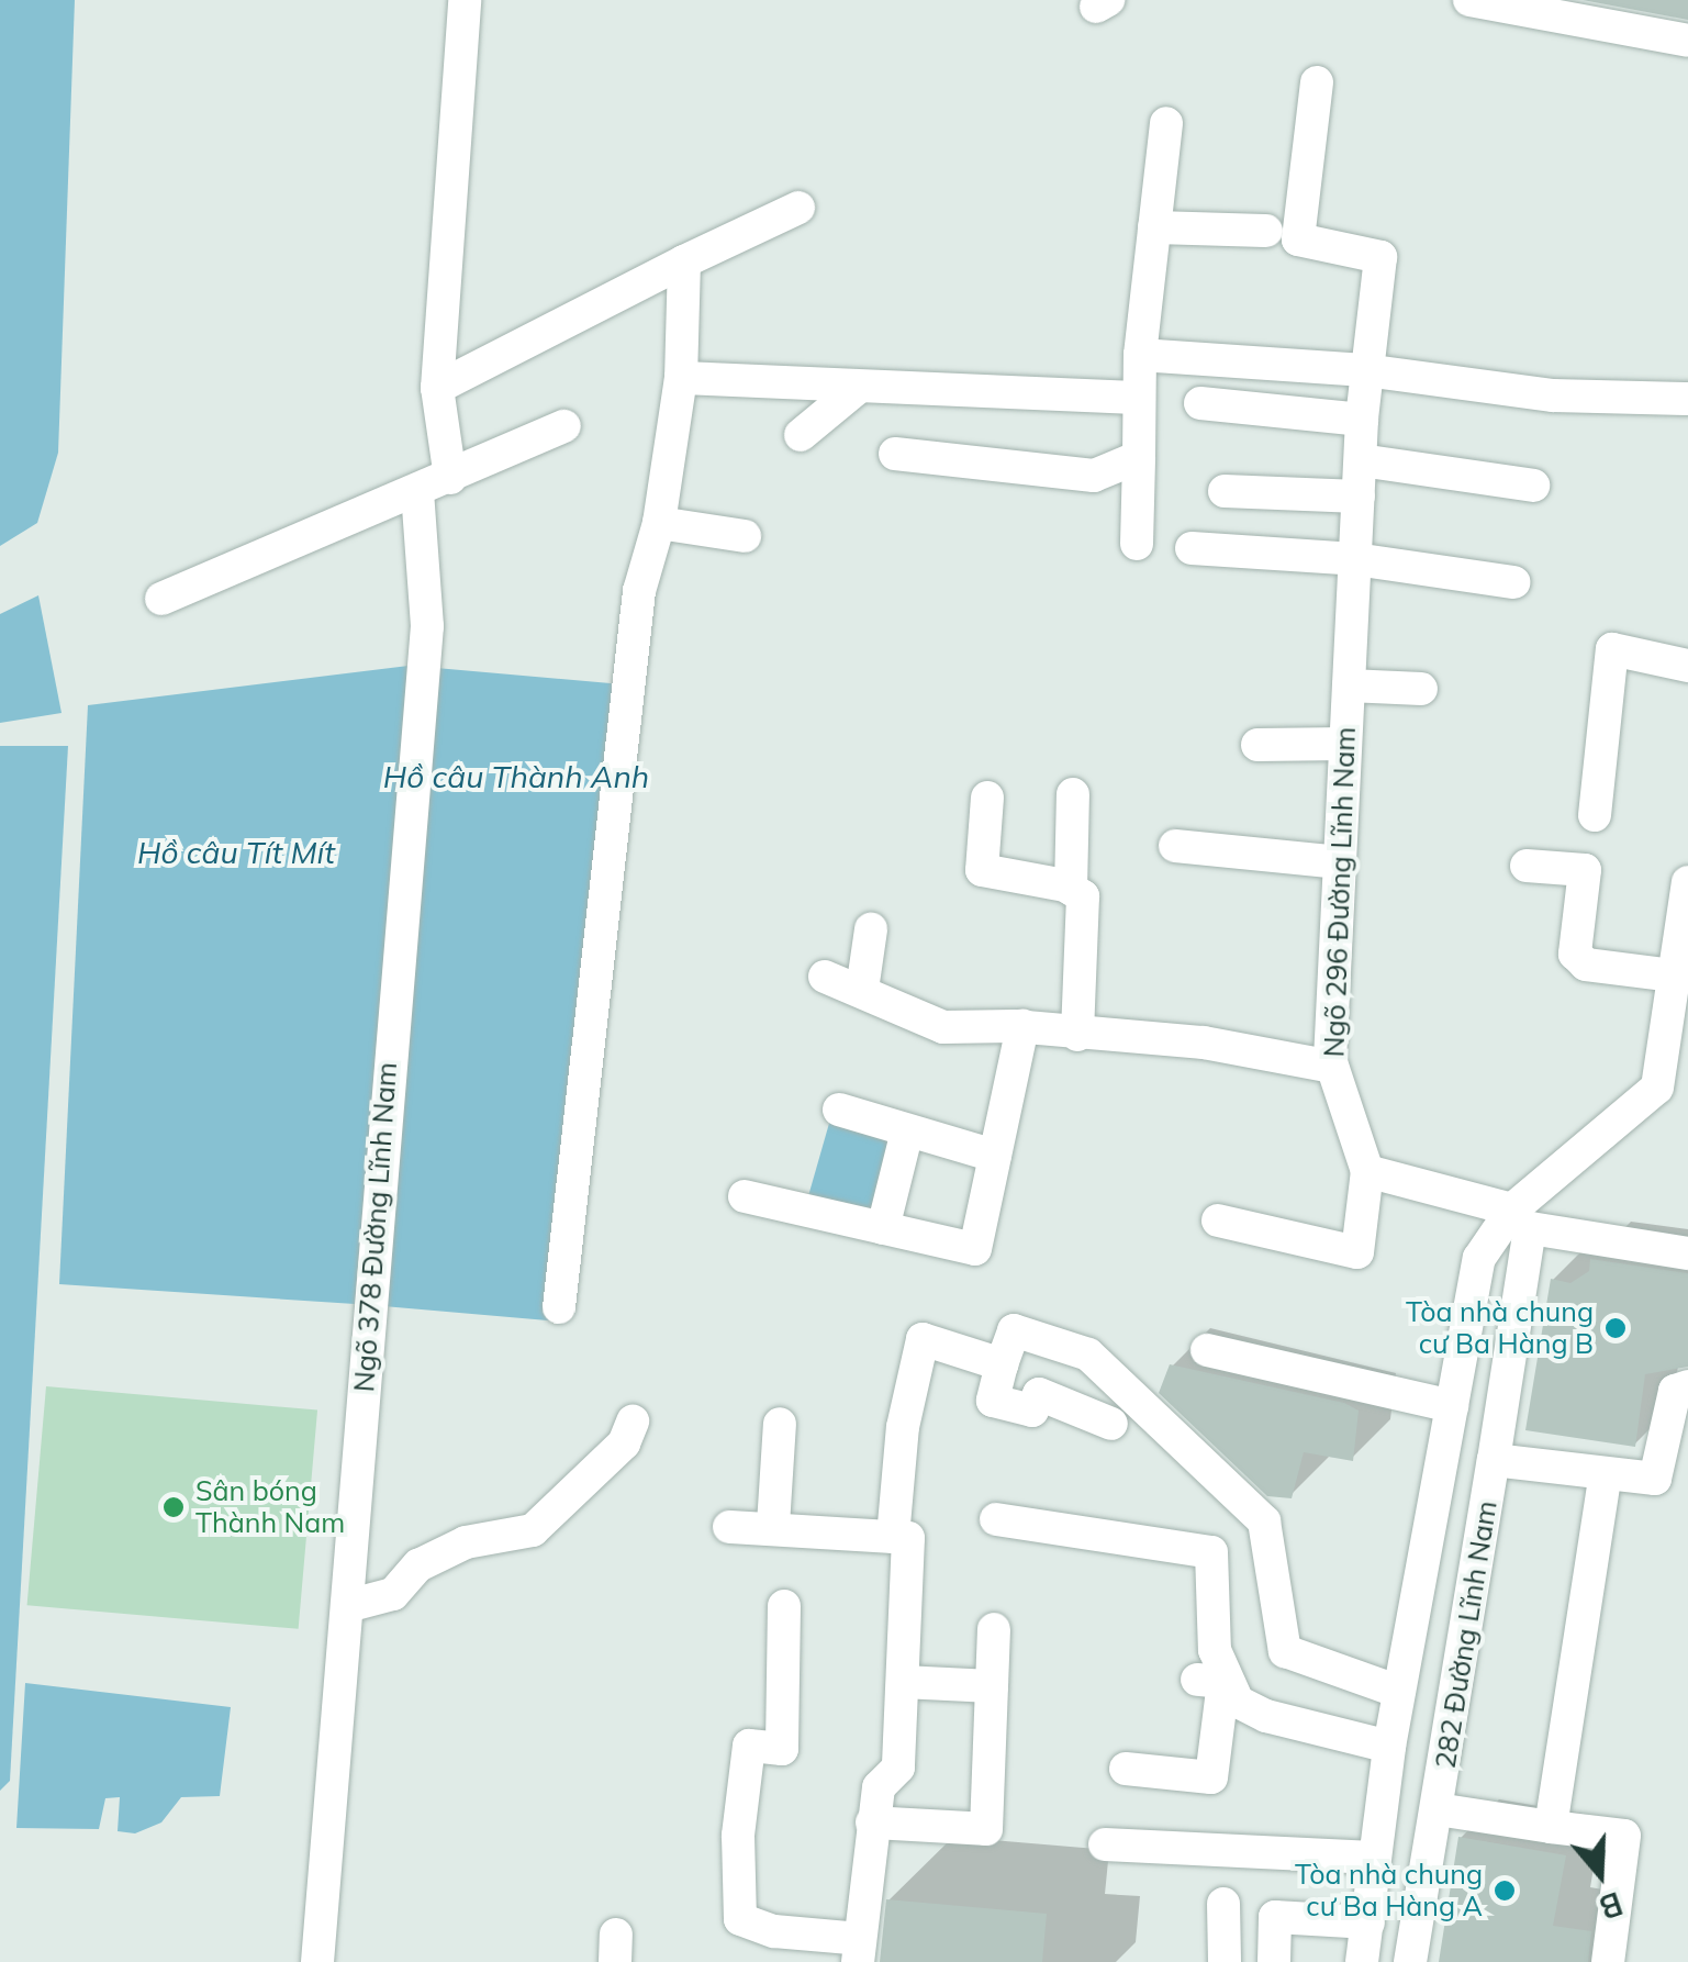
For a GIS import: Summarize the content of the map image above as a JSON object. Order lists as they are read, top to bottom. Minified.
{"streets":{"street":["Ngõ 296 Đường Lĩnh Nam","Ngõ 378 Đường Lĩnh Nam","282 Đường Lĩnh Nam"]},"water":["Hồ câu Thành Anh","Hồ câu Tít Mít"],"places":["Tòa nhà chung cư Ba Hàng B","Sân bóng Thành Nam","Tòa nhà chung cư Ba Hàng A"],"north":"bottom"}
